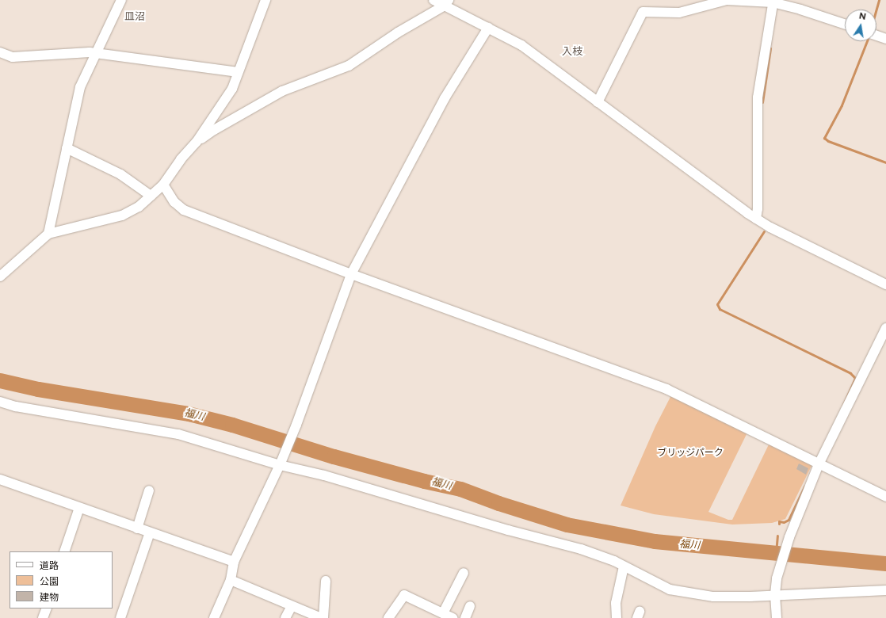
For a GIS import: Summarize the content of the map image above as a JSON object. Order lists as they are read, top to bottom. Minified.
{"districts":["皿沼","入枝"],"water":["福川"],"parks":["ブリッジパーク"],"legend":["道路","公園","建物"],"north":"top"}
